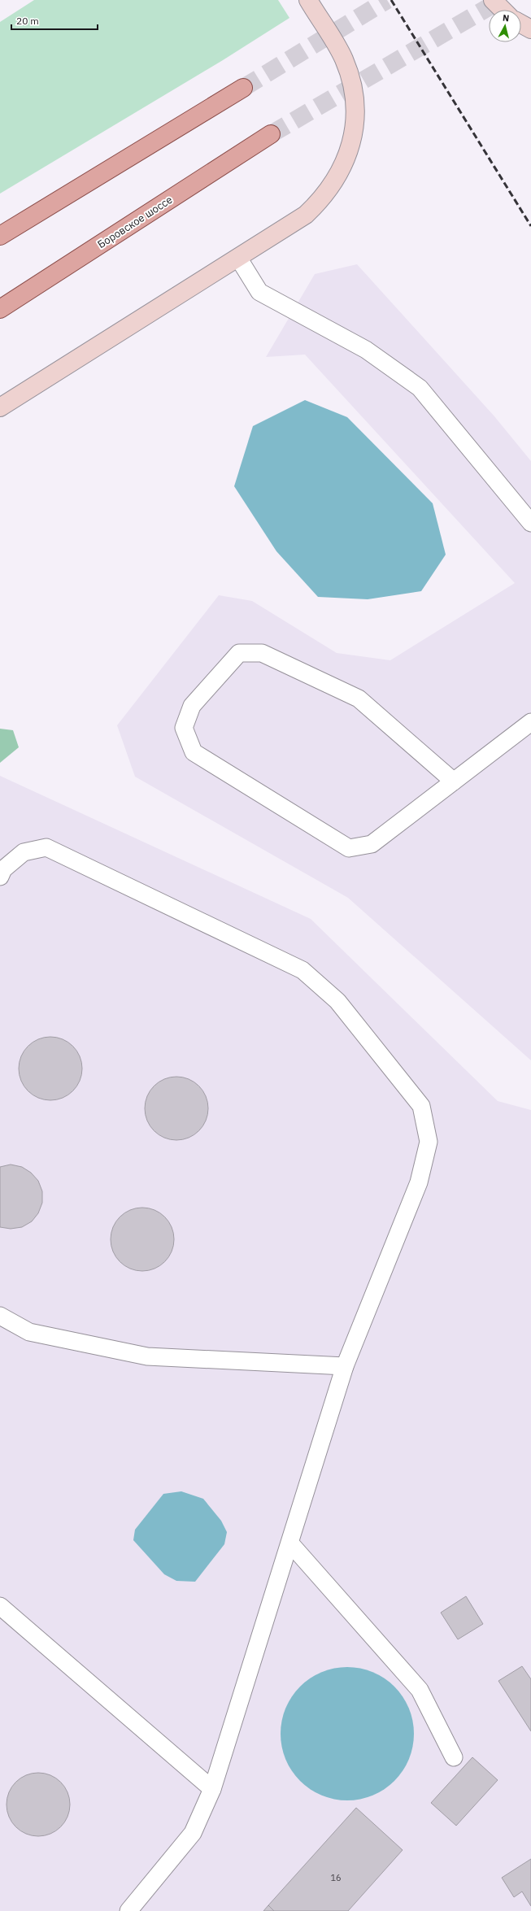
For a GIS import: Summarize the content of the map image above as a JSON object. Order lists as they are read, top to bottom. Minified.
{"streets":{"main road":["Боровское шоссе"]},"house_numbers":["16"],"scale_bar":"20 m","north":"top"}
